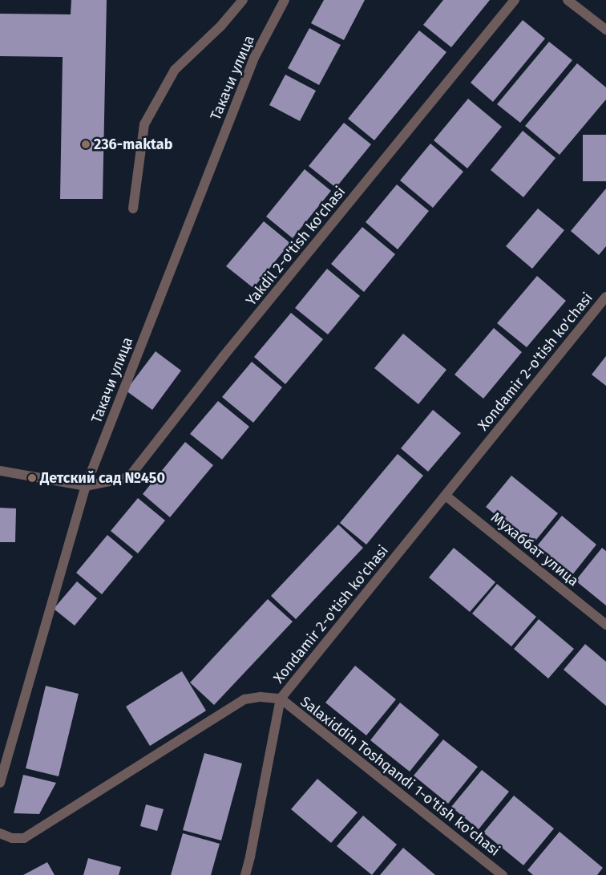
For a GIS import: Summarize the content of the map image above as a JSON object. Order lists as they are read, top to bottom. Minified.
{"streets":{"street":["Такачи улица","Yakdil 2-o'tish ko'chasi","Xondamir 2-o'tish ko'chasi","Мухаббат улица","Salaxiddin Toshqandi 1-o'tish ko'chasi"]},"crossings":[["Такачи улица","Yakdil 2-o'tish ko'chasi"],["Xondamir 2-o'tish ko'chasi","Мухаббат улица"],["Xondamir 2-o'tish ko'chasi","Salaxiddin Toshqandi 1-o'tish ko'chasi"]],"places":["236-maktab","Детский сад №450"]}
